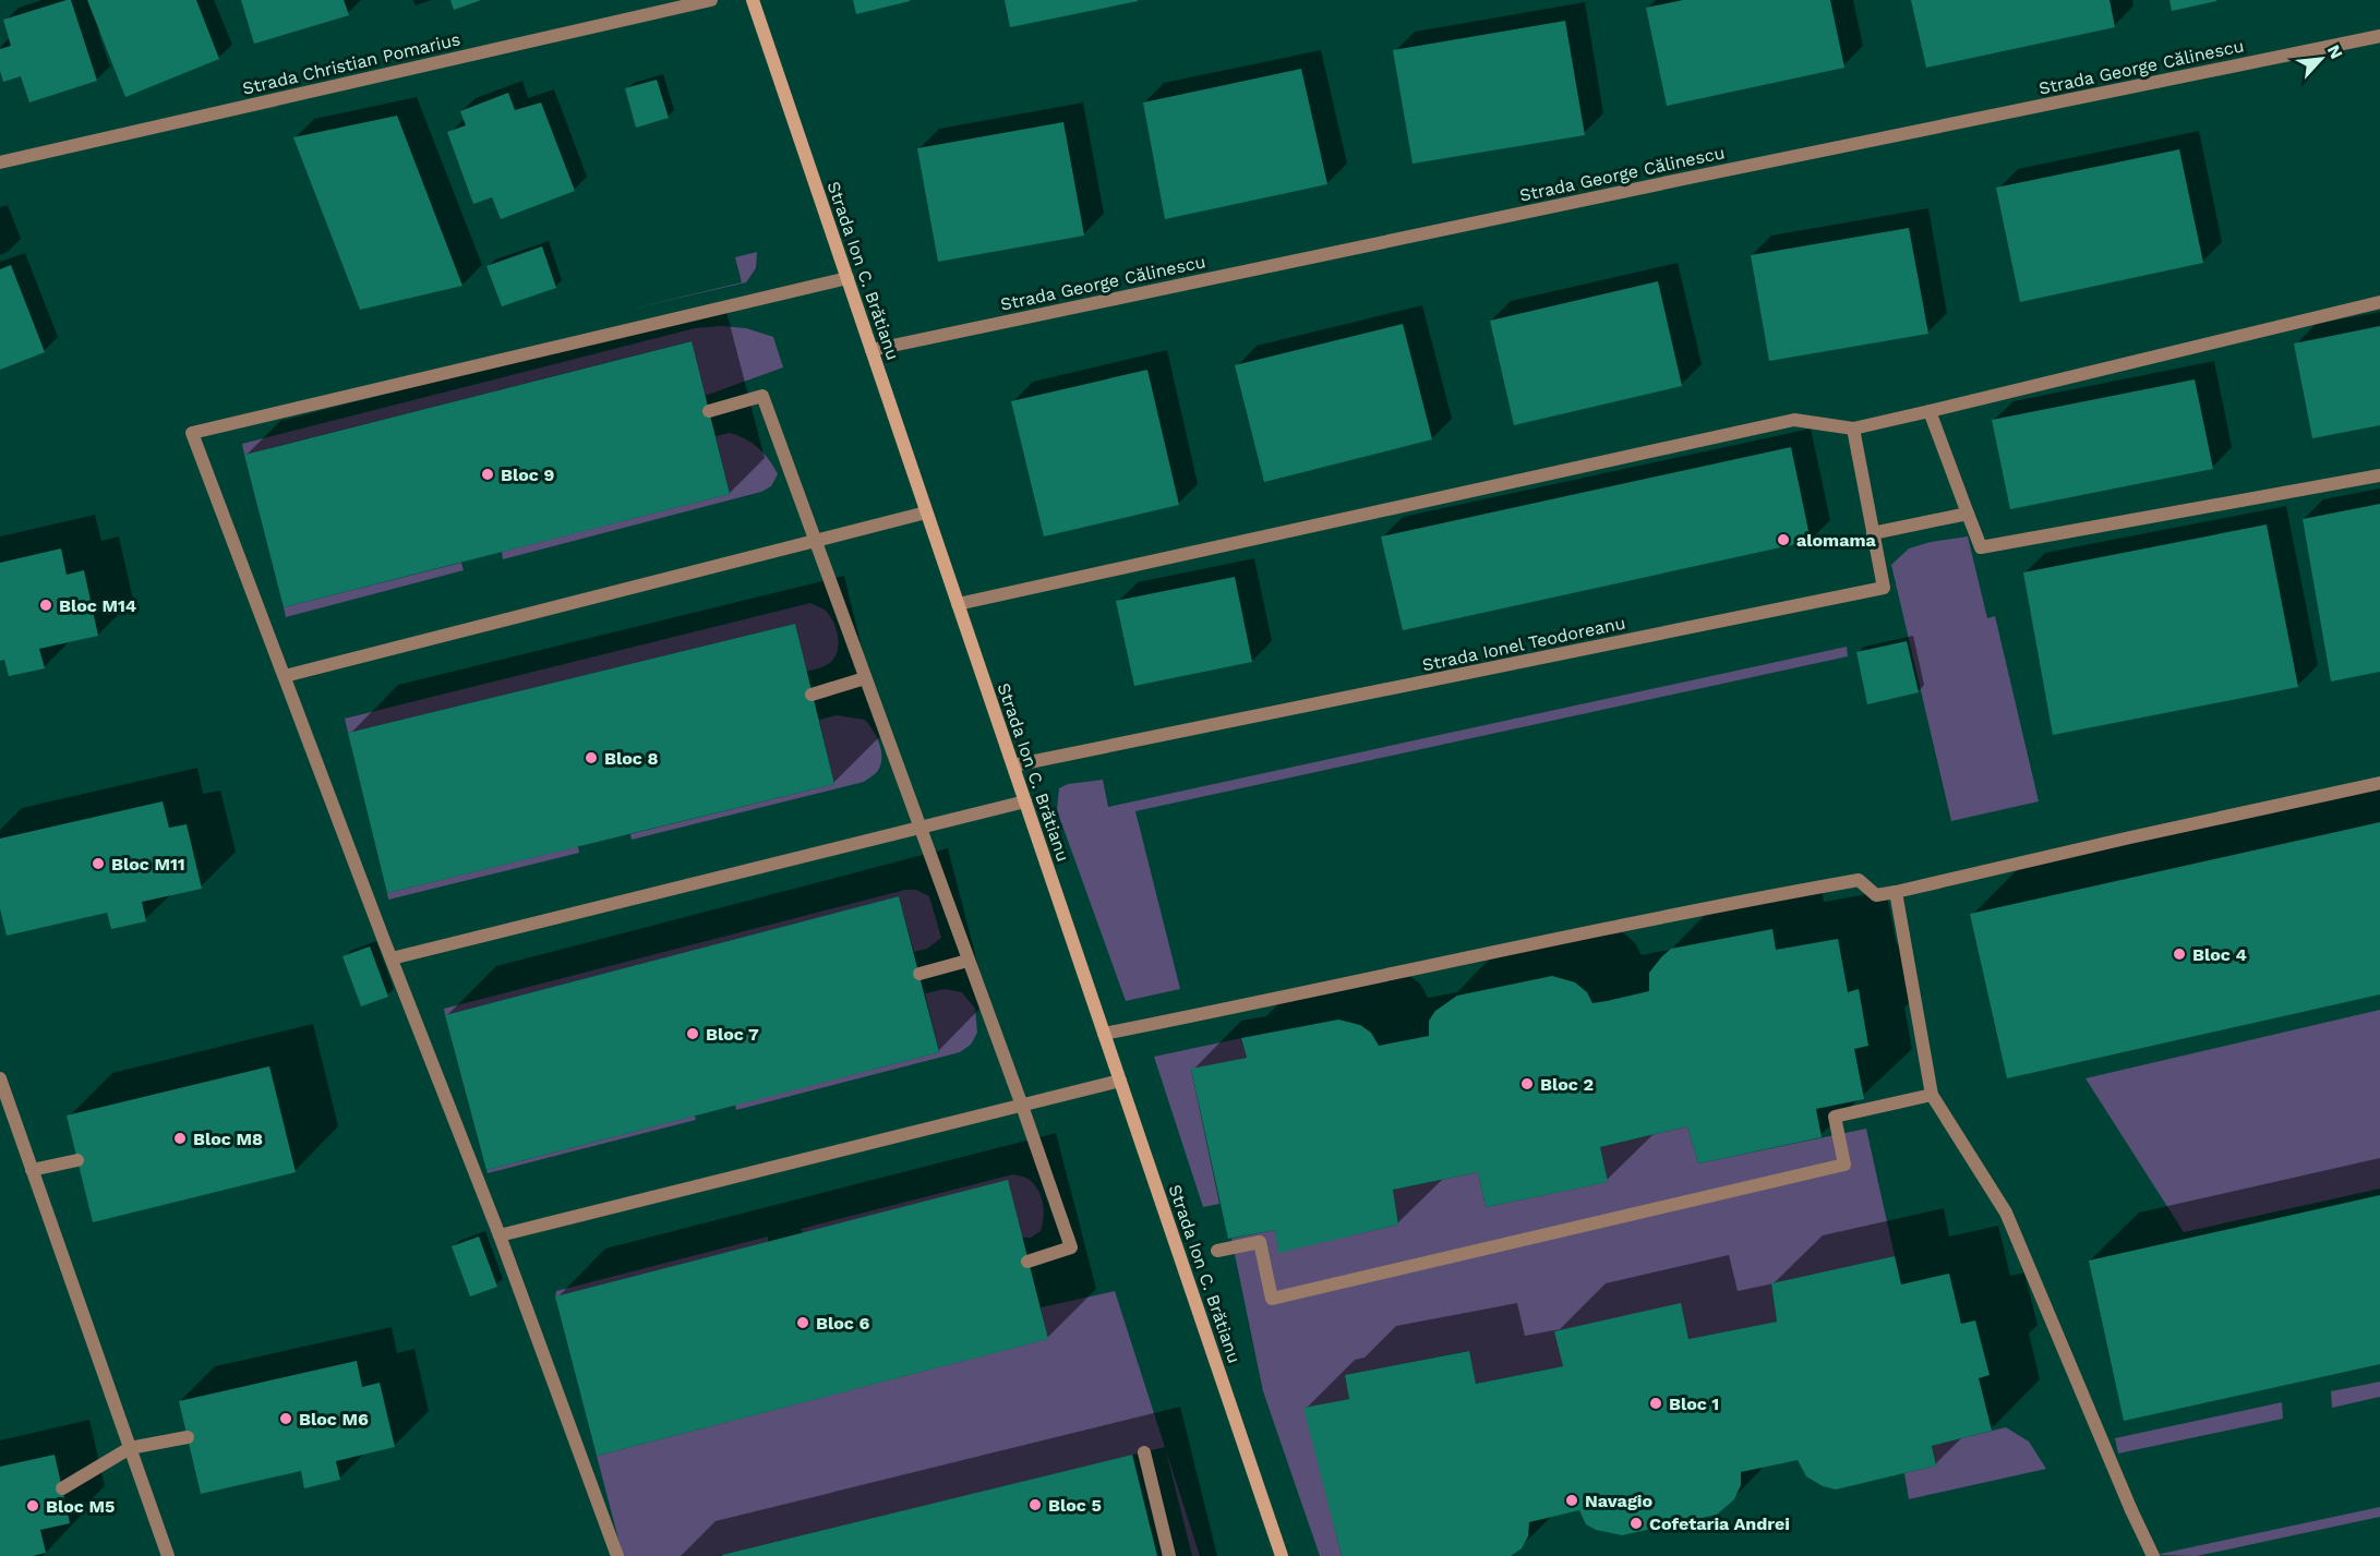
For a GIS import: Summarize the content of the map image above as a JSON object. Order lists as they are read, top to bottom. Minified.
{"streets":{"street":["Strada Christian Pomarius","Strada George Călinescu","Strada Ion C. Brătianu","Strada Ionel Teodoreanu"]},"crossings":[["Strada George Călinescu","Strada Ion C. Brătianu"],["Strada Ion C. Brătianu","Strada Ionel Teodoreanu"]],"places":["Bloc 9","alomama","Bloc M14","Bloc 8","Bloc M11","Bloc 4","Bloc 7","Bloc 2","Bloc M8","Bloc 6","Bloc 1","Bloc M6","Navagio","Bloc 5","Bloc M5","Cofetaria Andrei"],"north":"top right"}
